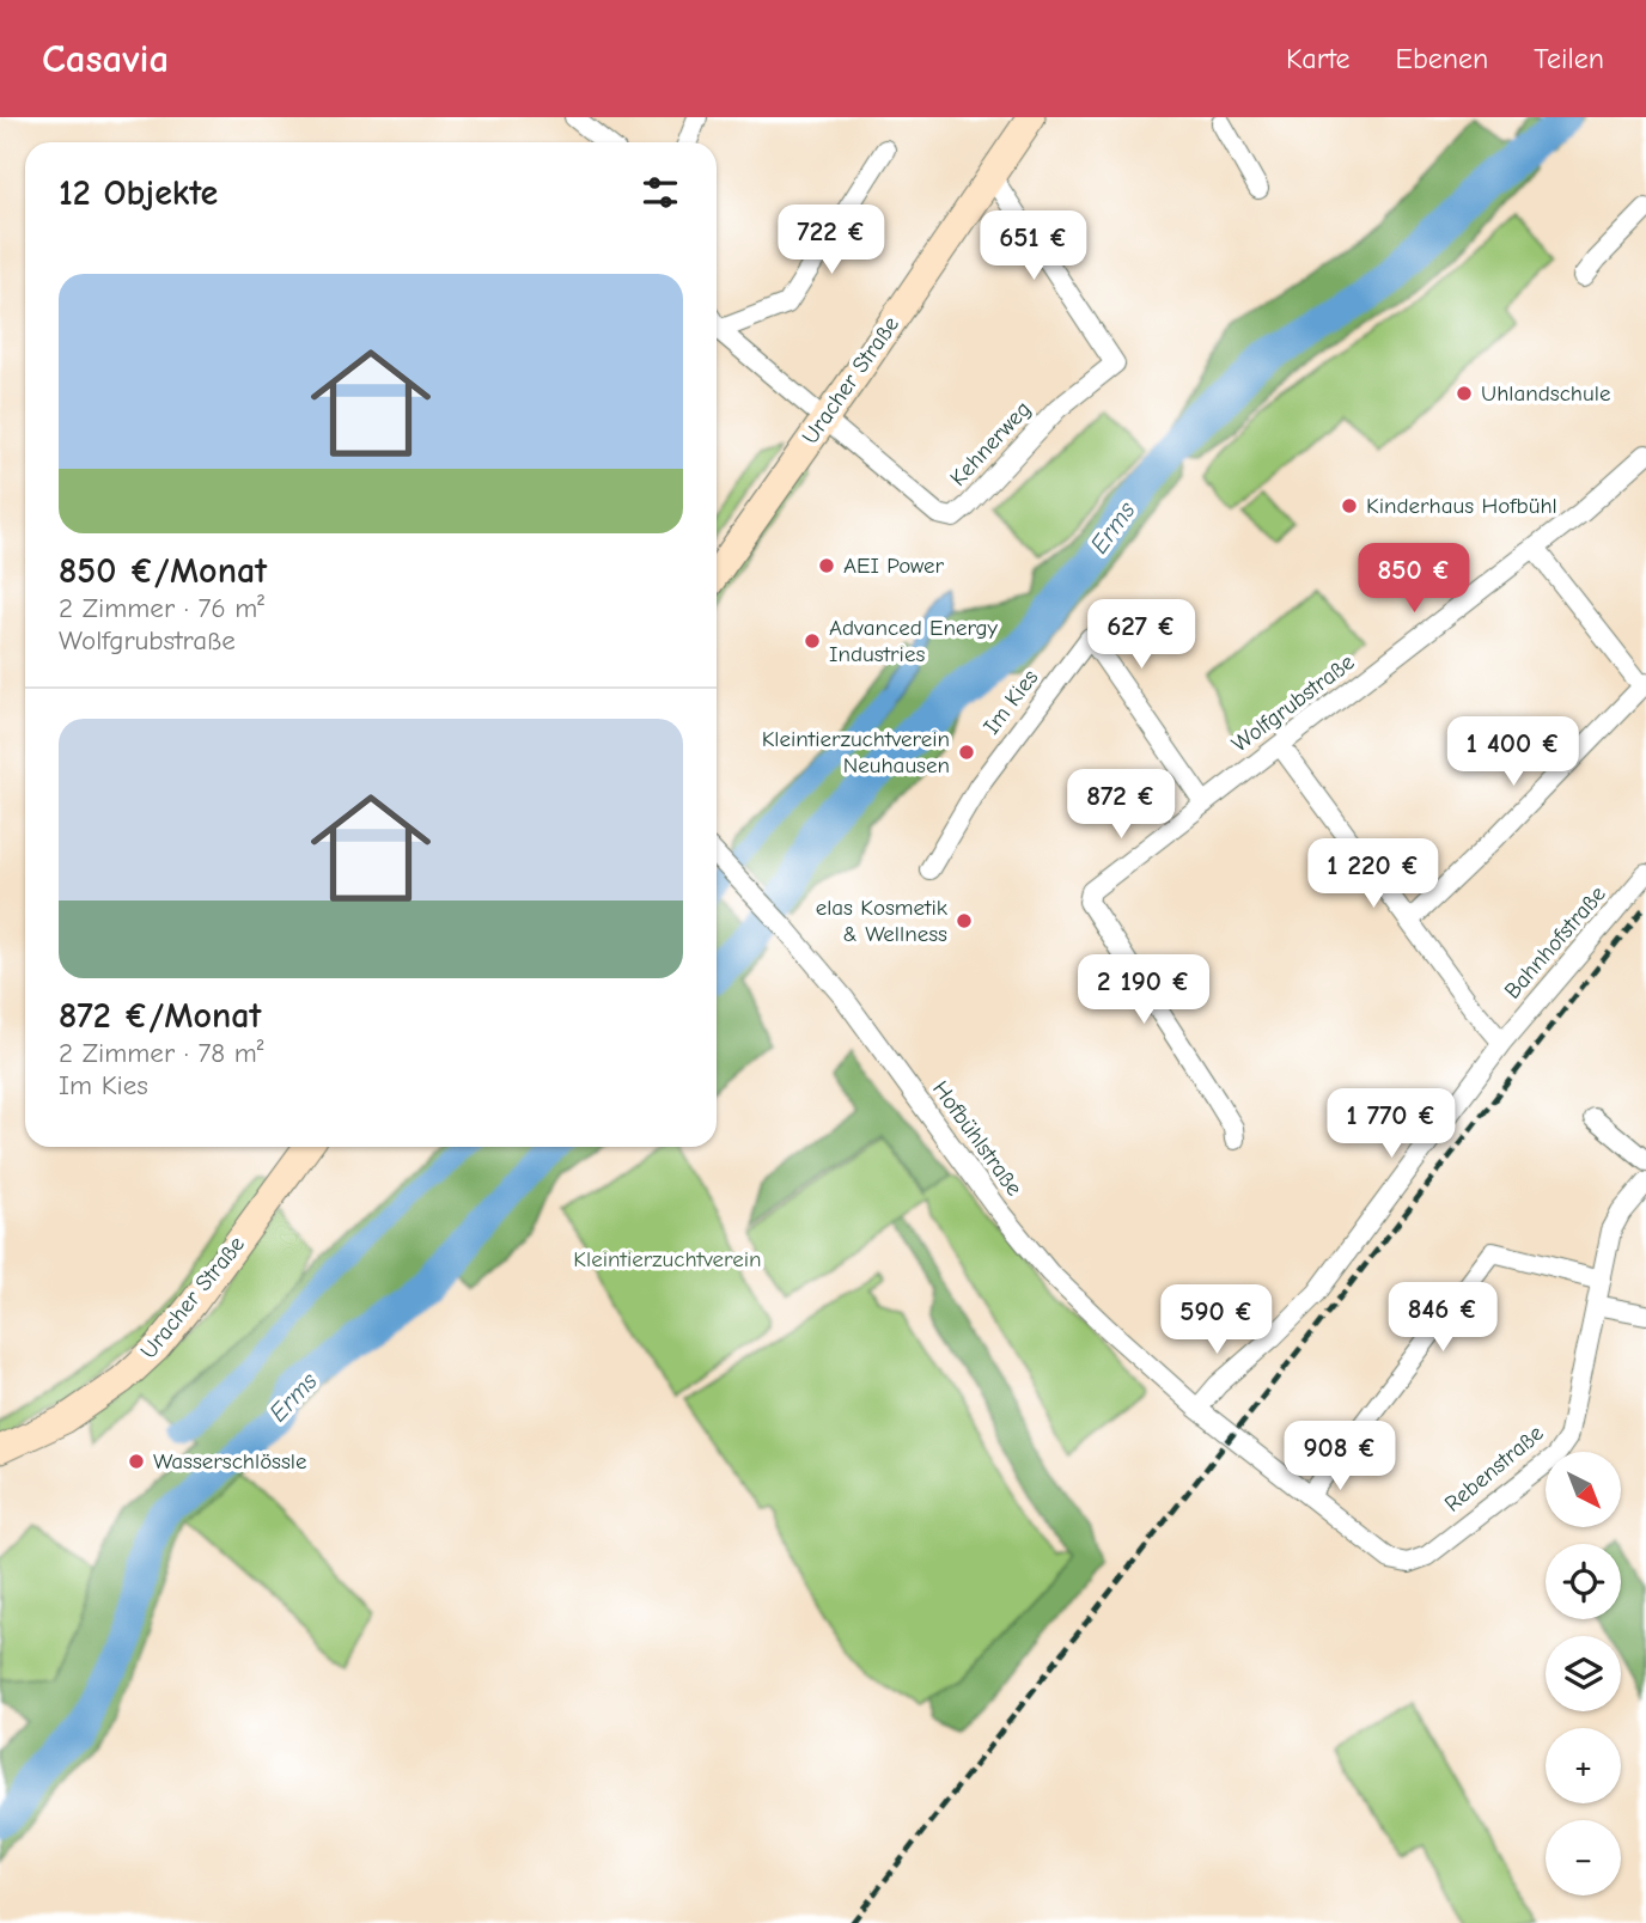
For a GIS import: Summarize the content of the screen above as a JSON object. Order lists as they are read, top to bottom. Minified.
{"streets":{"street":["Uracher Straße","Kehnerweg","Im Kies","Wolfgrubstraße","Bahnhofstraße","Hofbühlstraße","Rebenstraße"]},"crossings":[["Uracher Straße","Kehnerweg"],["Im Kies","Wolfgrubstraße"],["Bahnhofstraße","Hofbühlstraße"],["Hofbühlstraße","Rebenstraße"]],"water":["Erms"],"parks":["Kleintierzuchtverein"],"places":["Uhlandschule","Kinderhaus Hofbühl","AEI Power","Advanced Energy Industries","Kleintierzuchtverein Neuhausen","elas Kosmetik & Wellness","Wasserschlössle"],"north":"bottom right","page":{"header":"Casavia","nav":["Karte","Ebenen","Teilen"],"heading":"12 Objekte","price":["722 €","651 €","850 €","627 €","1 400 €","872 €","1 220 €","2 190 €","1 770 €","846 €","590 €","908 €"],"list":[{"name":"850 €/Monat","note":"2 Zimmer · 76 m² · Wolfgrubstraße"},{"name":"872 €/Monat","note":"2 Zimmer · 78 m² · Im Kies"}],"map_buttons":["+","−"]}}
